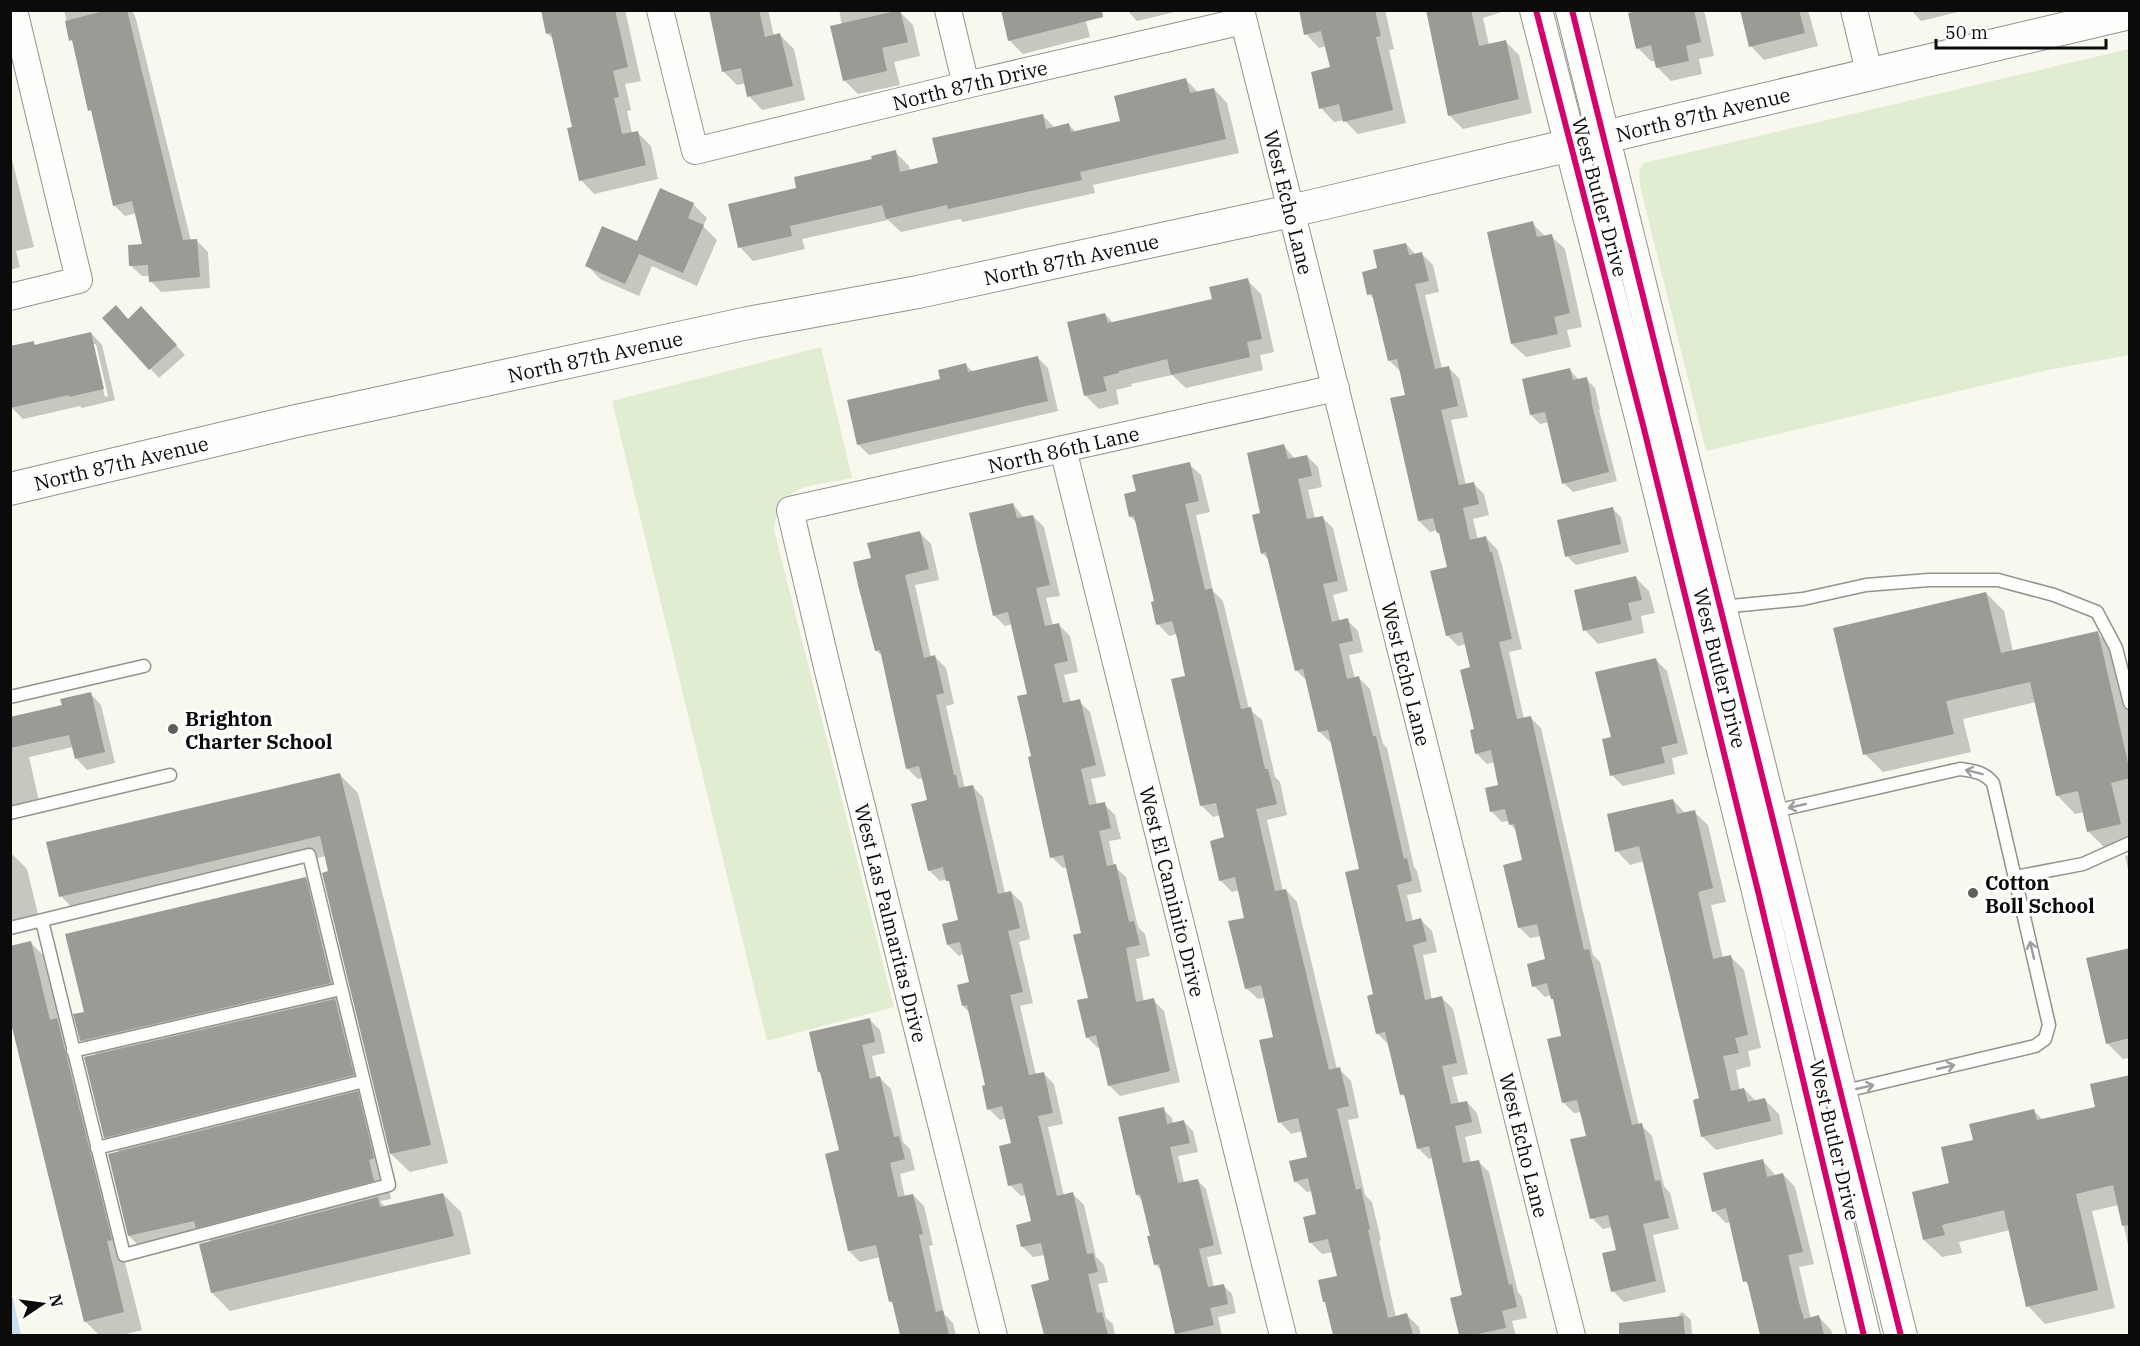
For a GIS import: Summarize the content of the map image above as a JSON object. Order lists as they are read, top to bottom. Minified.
{"streets":{"street":["North 87th Drive","North 87th Avenue","West Butler Drive","West Echo Lane","North 86th Lane","West El Caminito Drive","West Las Palmaritas Drive"]},"crossings":[["North 87th Drive","West Echo Lane"],["North 87th Avenue","West Butler Drive"],["North 87th Avenue","West Echo Lane"],["West Echo Lane","North 86th Lane"],["North 86th Lane","West El Caminito Drive"],["North 86th Lane","West Las Palmaritas Drive"]],"places":["Brighton Charter School","Cotton Boll School"],"scale_bar":"50 m","north":"right"}
